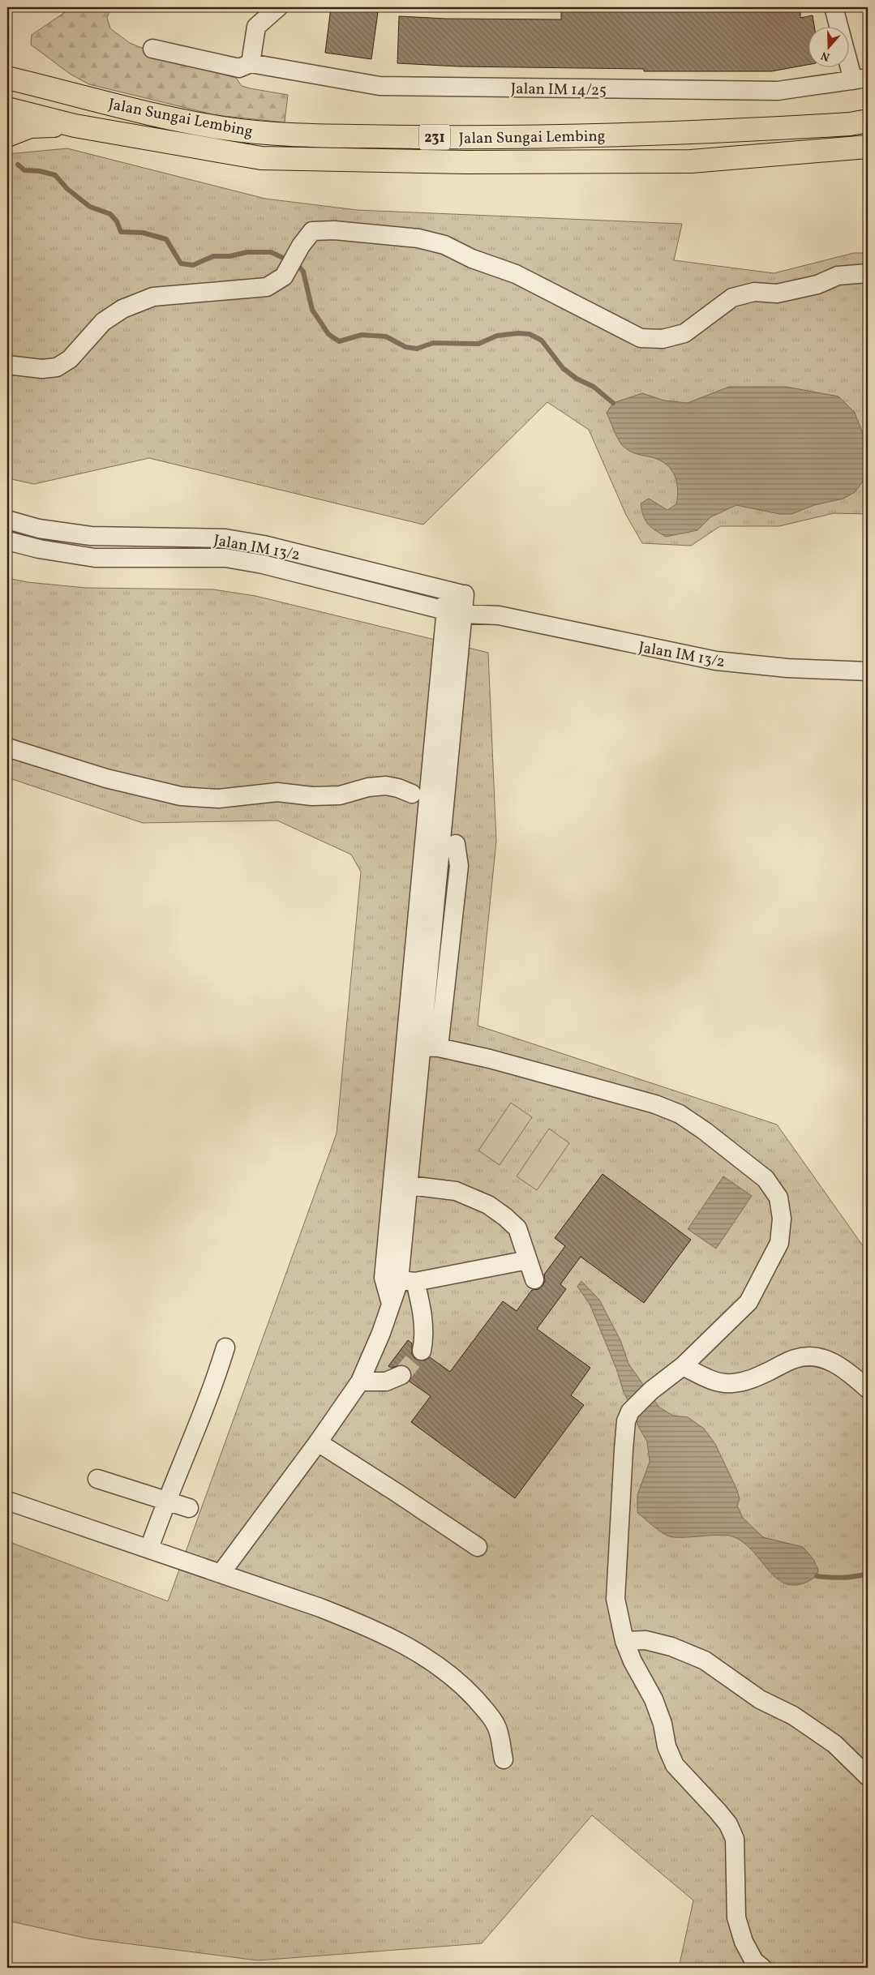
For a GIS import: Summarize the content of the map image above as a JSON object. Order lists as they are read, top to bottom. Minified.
{"streets":{"main road":["Jalan Sungai Lembing","231"],"street":["Jalan IM 14/25","Jalan IM 13/2"]},"north":"bottom"}
